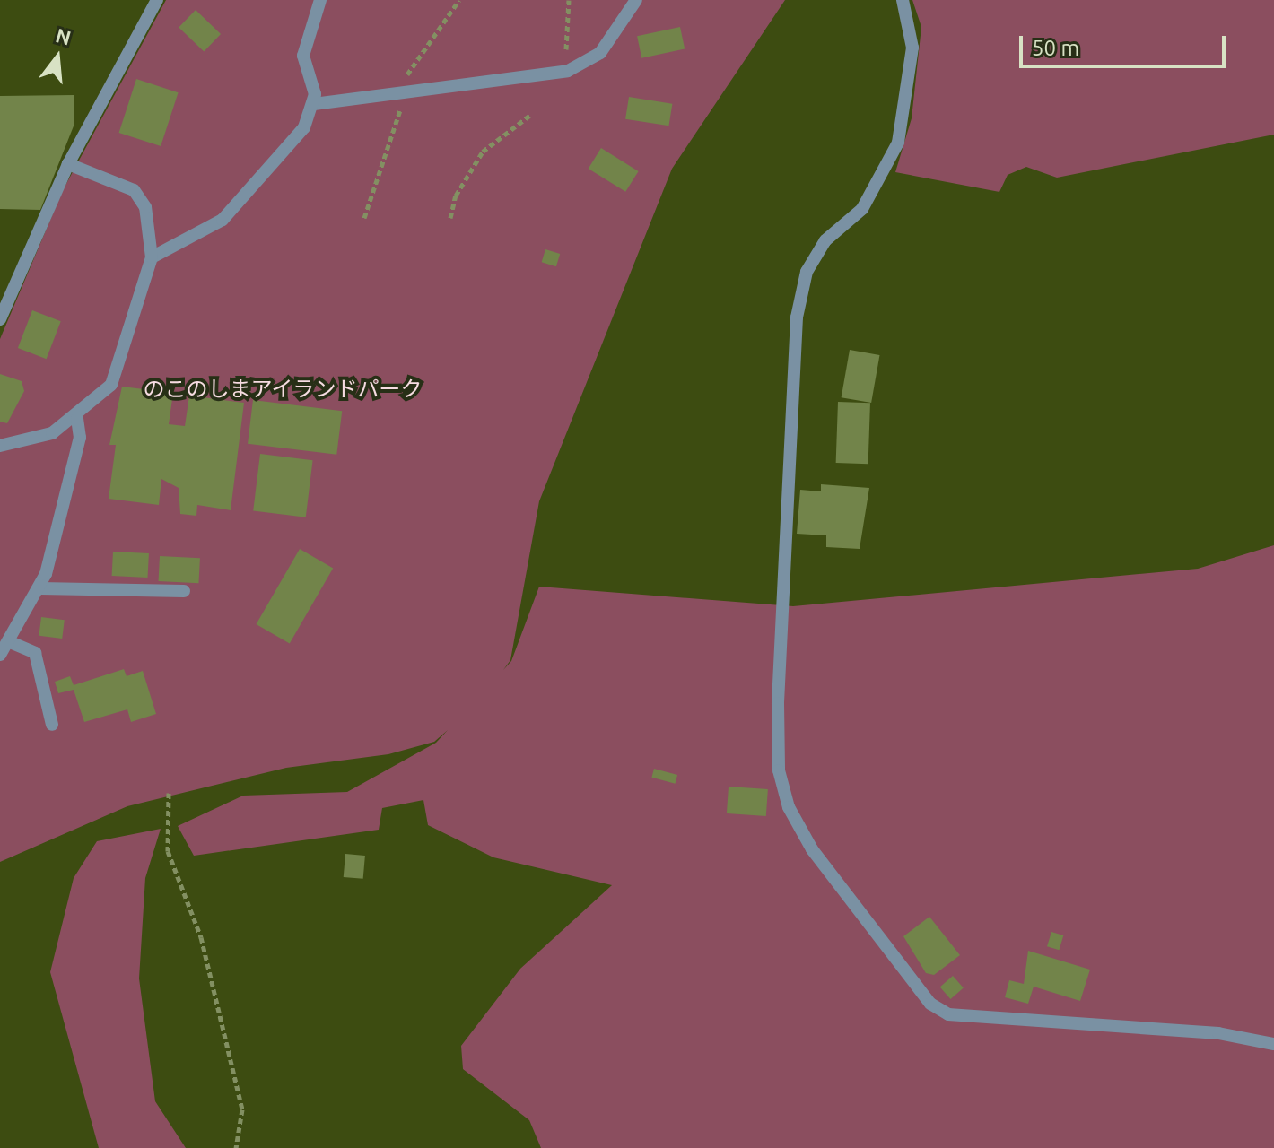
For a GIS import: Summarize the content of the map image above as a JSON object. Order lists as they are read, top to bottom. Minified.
{"parks":["のこのしまアイランドパーク"],"scale_bar":"50 m","north":"top"}
